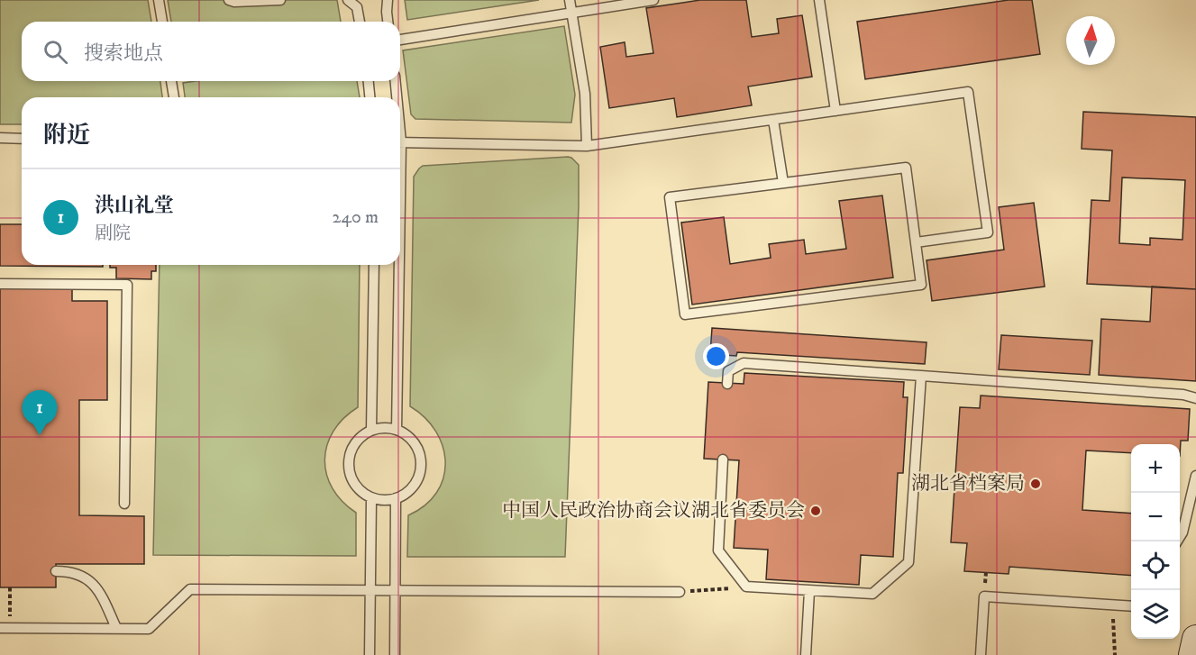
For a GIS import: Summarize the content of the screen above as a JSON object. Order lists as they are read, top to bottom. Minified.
{"places":["湖北省档案局","中国人民政治协商会议湖北省委员会"],"north":"top","page":{"search":"搜索地点","heading":"附近","list":[{"mark":"1","name":"洪山礼堂","note":"剧院","value":"240 m"}],"pins":"1","map_buttons":["+","−"]}}
